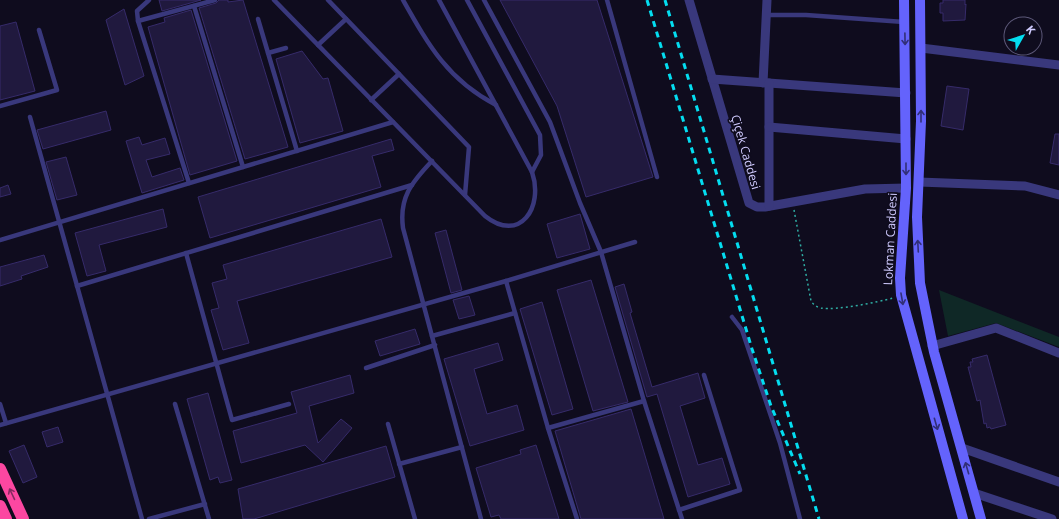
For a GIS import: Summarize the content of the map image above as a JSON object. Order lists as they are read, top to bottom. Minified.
{"streets":{"street":["Çiçek Caddesi","Lokman Caddesi"]},"crossings":[["Çiçek Caddesi","Lokman Caddesi"]],"north":"top right"}
